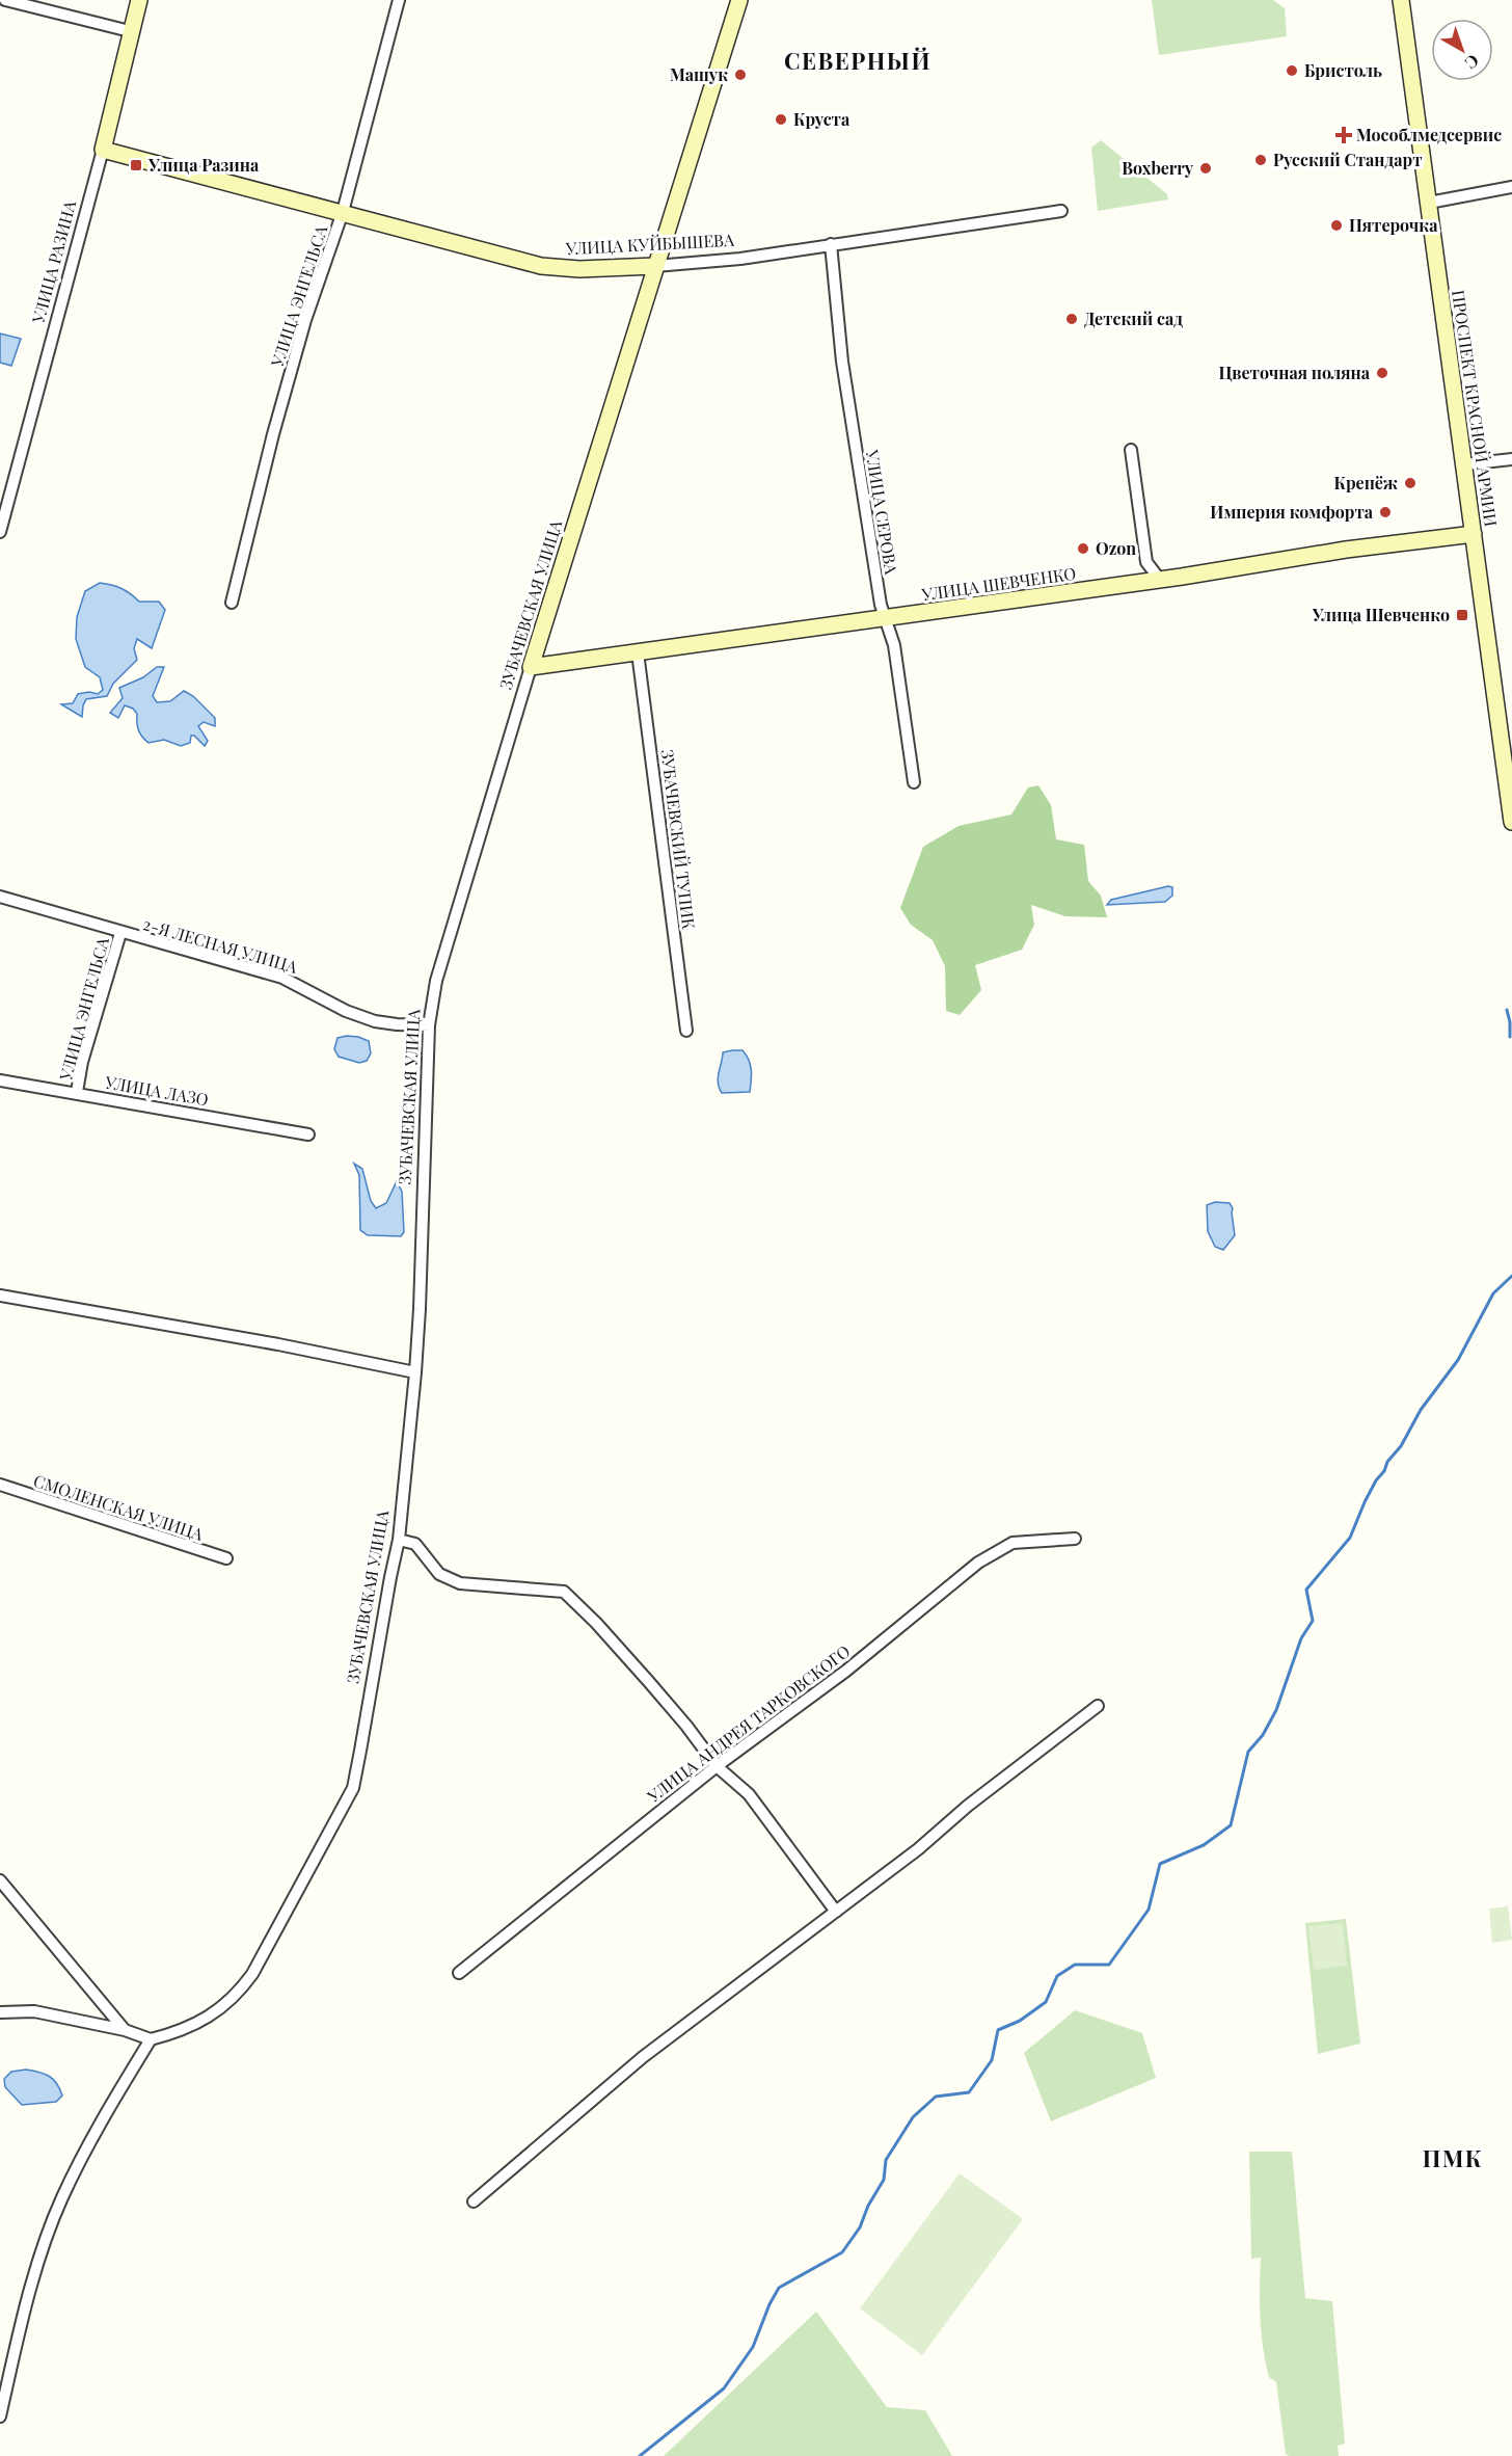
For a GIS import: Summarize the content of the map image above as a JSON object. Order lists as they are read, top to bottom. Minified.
{"streets":{"street":["УЛИЦА КУЙБЫШЕВА","УЛИЦА РАЗИНА","УЛИЦА ЭНГЕЛЬСА","ПРОСПЕКТ КРАСНОЙ АРМИИ","УЛИЦА СЕРОВА","УЛИЦА ШЕВЧЕНКО","ЗУБАЧЕВСКАЯ УЛИЦА","ЗУБАЧЕВСКИЙ ТУПИК","2-Я ЛЕСНАЯ УЛИЦА","УЛИЦА ЛАЗО","СМОЛЕНСКАЯ УЛИЦА","УЛИЦА АНДРЕЯ ТАРКОВСКОГО"]},"crossings":[["УЛИЦА КУЙБЫШЕВА","УЛИЦА РАЗИНА"],["УЛИЦА КУЙБЫШЕВА","УЛИЦА ЭНГЕЛЬСА"],["УЛИЦА КУЙБЫШЕВА","УЛИЦА СЕРОВА"],["УЛИЦА КУЙБЫШЕВА","ЗУБАЧЕВСКАЯ УЛИЦА"],["УЛИЦА ЭНГЕЛЬСА","2-Я ЛЕСНАЯ УЛИЦА"],["УЛИЦА ЭНГЕЛЬСА","УЛИЦА ЛАЗО"],["ПРОСПЕКТ КРАСНОЙ АРМИИ","УЛИЦА ШЕВЧЕНКО"],["УЛИЦА СЕРОВА","УЛИЦА ШЕВЧЕНКО"],["УЛИЦА ШЕВЧЕНКО","ЗУБАЧЕВСКАЯ УЛИЦА"],["УЛИЦА ШЕВЧЕНКО","ЗУБАЧЕВСКИЙ ТУПИК"],["ЗУБАЧЕВСКАЯ УЛИЦА","2-Я ЛЕСНАЯ УЛИЦА"]],"districts":["СЕВЕРНЫЙ","ПМК"],"places":{"other":["Бристоль","Машук","Круста","Русский Стандарт","Boxberry","Пятерочка","Детский сад","Цветочная поляна","Крепёж","Империя комфорта","Ozon"],"health":["Мособлмедсервис"],"transit":["Улица Разина","Улица Шевченко"]},"north":"bottom right"}
